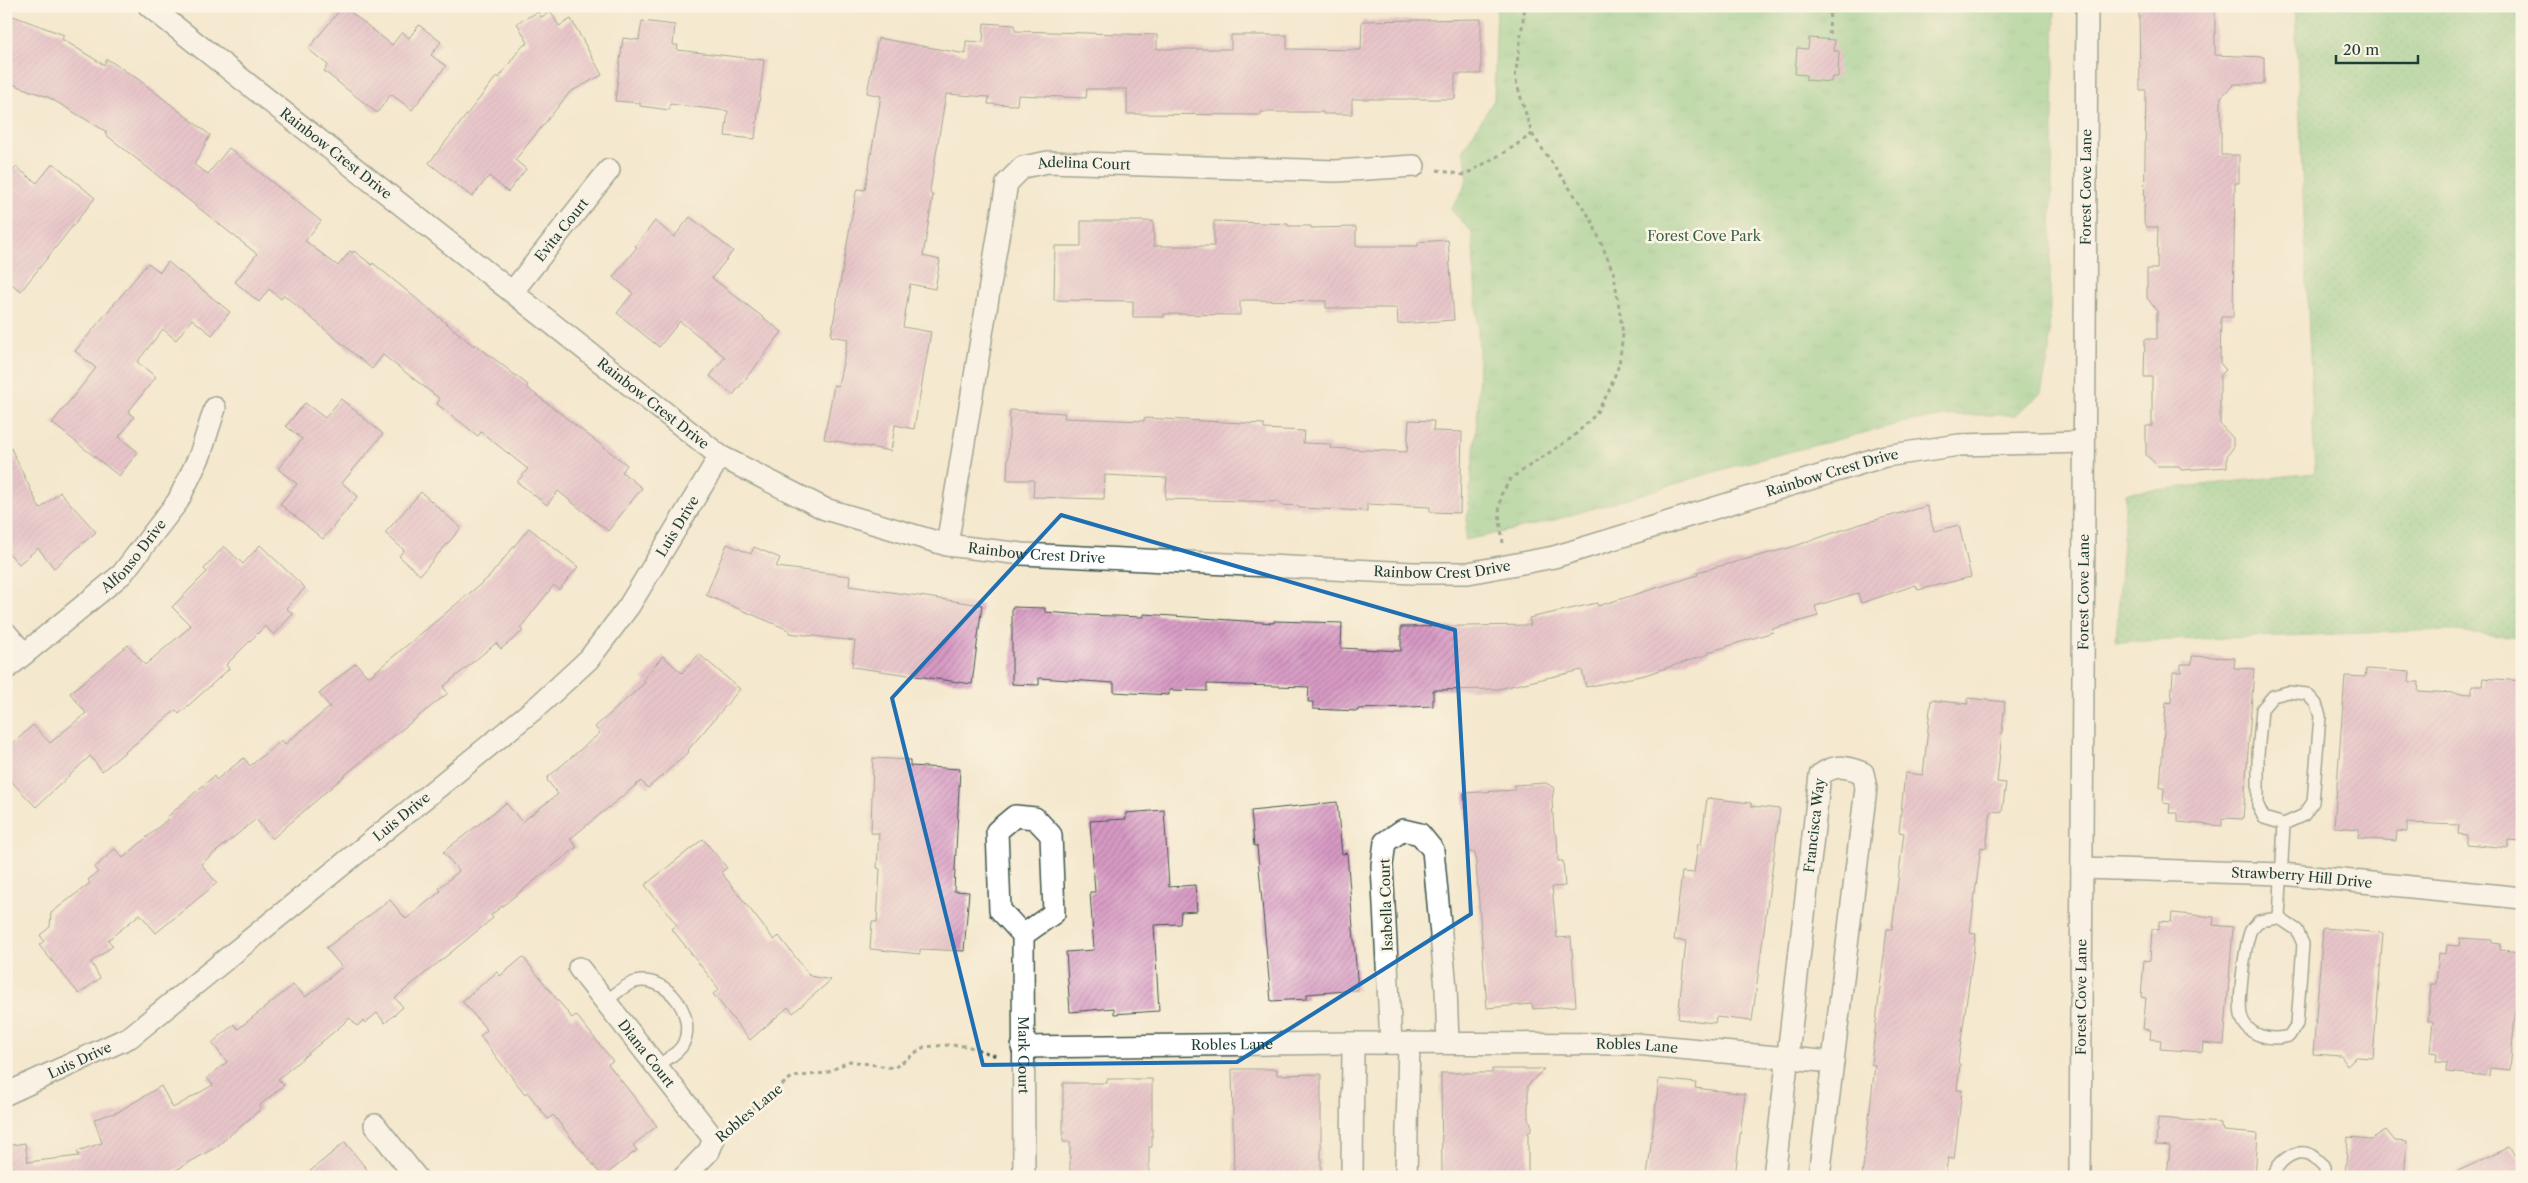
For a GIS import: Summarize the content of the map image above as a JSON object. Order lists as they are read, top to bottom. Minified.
{"streets":{"street":["Rainbow Crest Drive","Adelina Court","Forest Cove Lane","Evita Court","Luis Drive","Alfonso Drive","Francisca Way","Strawberry Hill Drive","Isabella Court","Robles Lane","Diana Court","Mark Court"]},"crossings":[["Rainbow Crest Drive","Adelina Court"],["Rainbow Crest Drive","Forest Cove Lane"],["Rainbow Crest Drive","Evita Court"],["Rainbow Crest Drive","Luis Drive"],["Forest Cove Lane","Strawberry Hill Drive"],["Francisca Way","Robles Lane"],["Isabella Court","Robles Lane"],["Robles Lane","Diana Court"],["Robles Lane","Mark Court"]],"parks":["Forest Cove Park"],"scale_bar":"20 m"}
